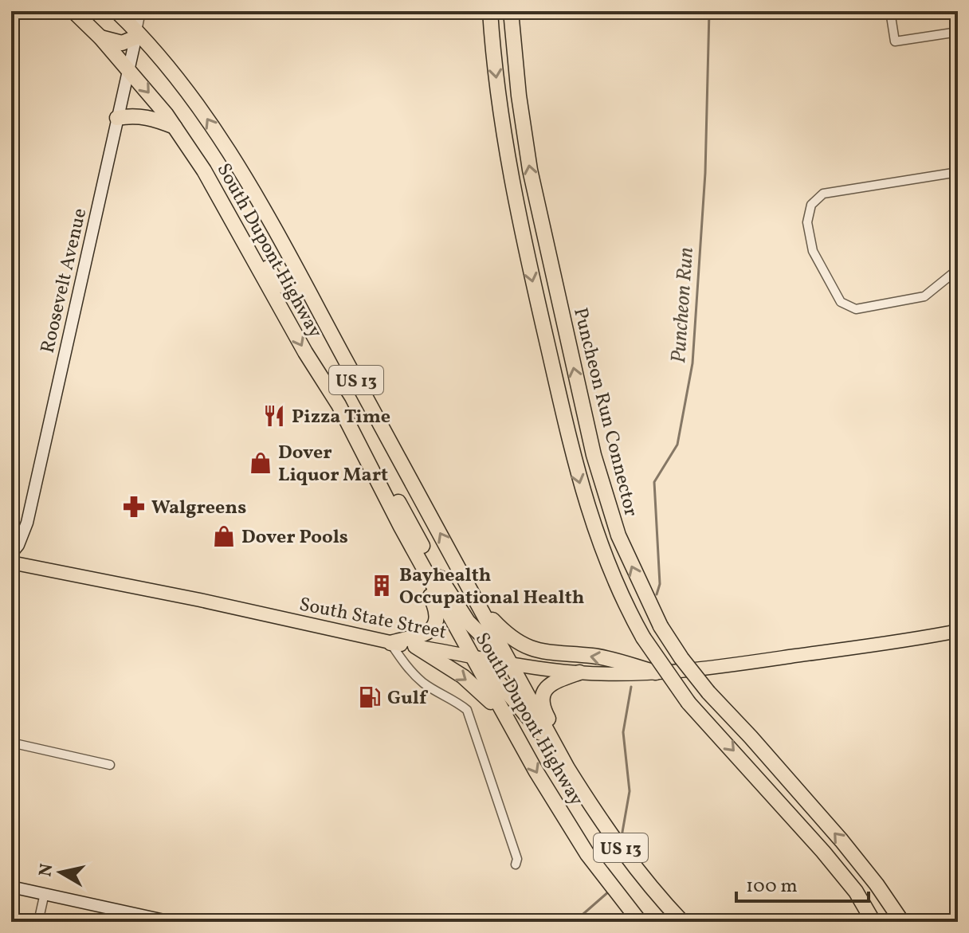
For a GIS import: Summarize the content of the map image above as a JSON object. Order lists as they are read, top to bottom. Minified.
{"streets":{"highway":["South Dupont Highway","US 13","Puncheon Run Connector"],"main road":["South State Street"],"street":["Roosevelt Avenue"]},"crossings":[["South Dupont Highway","Roosevelt Avenue"],["South Dupont Highway","South State Street"]],"water":["Puncheon Run"],"places":{"restaurant":["Pizza Time"],"shop":["Dover Liquor Mart","Dover Pools"],"pharmacy":["Walgreens"],"building":["Bayhealth Occupational Health"],"fuel station":["Gulf"]},"scale_bar":"100 m","north":"left"}
